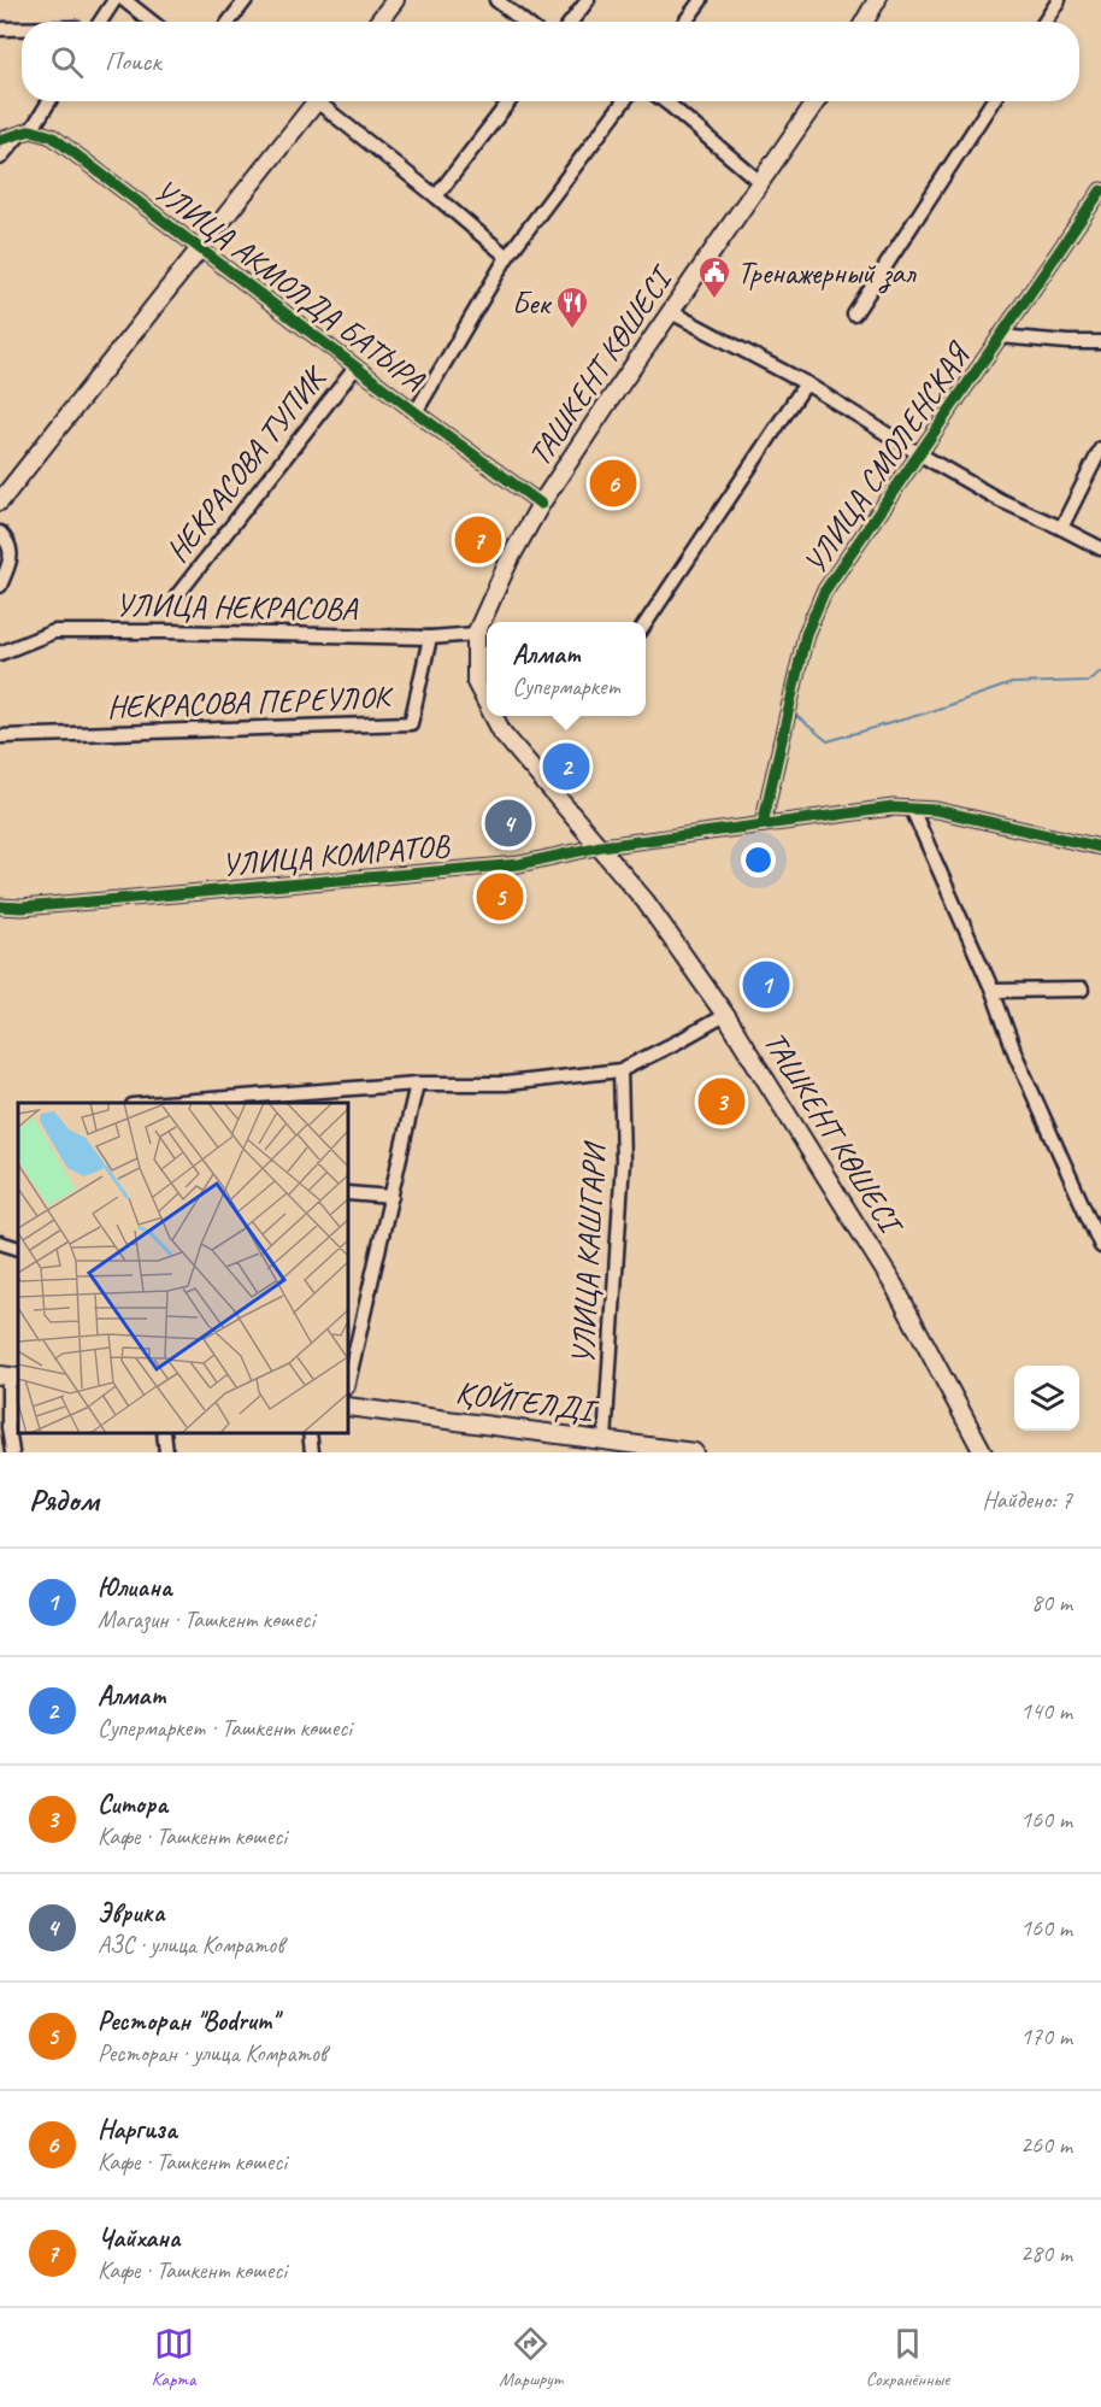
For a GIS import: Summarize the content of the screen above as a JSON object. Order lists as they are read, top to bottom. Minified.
{"streets":{"main road":["ТАШКЕНТ КӨШЕСІ","ҚОЙГЕЛДІ"],"street":["УЛИЦА АКМОЛДА БАТЫРА","УЛИЦА СМОЛЕНСКАЯ","НЕКРАСОВА ТУПИК","УЛИЦА НЕКРАСОВА","НЕКРАСОВА ПЕРЕУЛОК","УЛИЦА КОМРАТОВ","УЛИЦА КАШГАРИ"]},"crossings":[["УЛИЦА АКМОЛДА БАТЫРА","ТАШКЕНТ КӨШЕСІ"],["УЛИЦА АКМОЛДА БАТЫРА","НЕКРАСОВА ТУПИК"],["ТАШКЕНТ КӨШЕСІ","УЛИЦА НЕКРАСОВА"],["ТАШКЕНТ КӨШЕСІ","УЛИЦА КОМРАТОВ"],["УЛИЦА СМОЛЕНСКАЯ","УЛИЦА КОМРАТОВ"],["УЛИЦА НЕКРАСОВА","НЕКРАСОВА ПЕРЕУЛОК"],["УЛИЦА КАШГАРИ","ҚОЙГЕЛДІ"]],"places":{"public building":["Тренажерный зал"],"restaurant":["Бек"]},"page":{"search":"Поиск","pins":["6","7","2","4","5","1","3"],"popup":["Алмат","Супермаркет"],"heading":["Рядом","Найдено: 7"],"list":[{"mark":"1","name":"Юлиана","note":"Магазин · Ташкент көшесі","value":"80 m"},{"mark":"2","name":"Алмат","note":"Супермаркет · Ташкент көшесі","value":"140 m"},{"mark":"3","name":"Ситора","note":"Кафе · Ташкент көшесі","value":"160 m"},{"mark":"4","name":"Эврика","note":"АЗС · улица Комратов","value":"160 m"},{"mark":"5","name":"Ресторан \"Bodrum\"","note":"Ресторан · улица Комратов","value":"170 m"},{"mark":"6","name":"Наргиза","note":"Кафе · Ташкент көшесі","value":"260 m"},{"mark":"7","name":"Чайхана","note":"Кафе · Ташкент көшесі","value":"280 m"}],"nav":["Карта","Маршрут","Сохранённые"]}}
